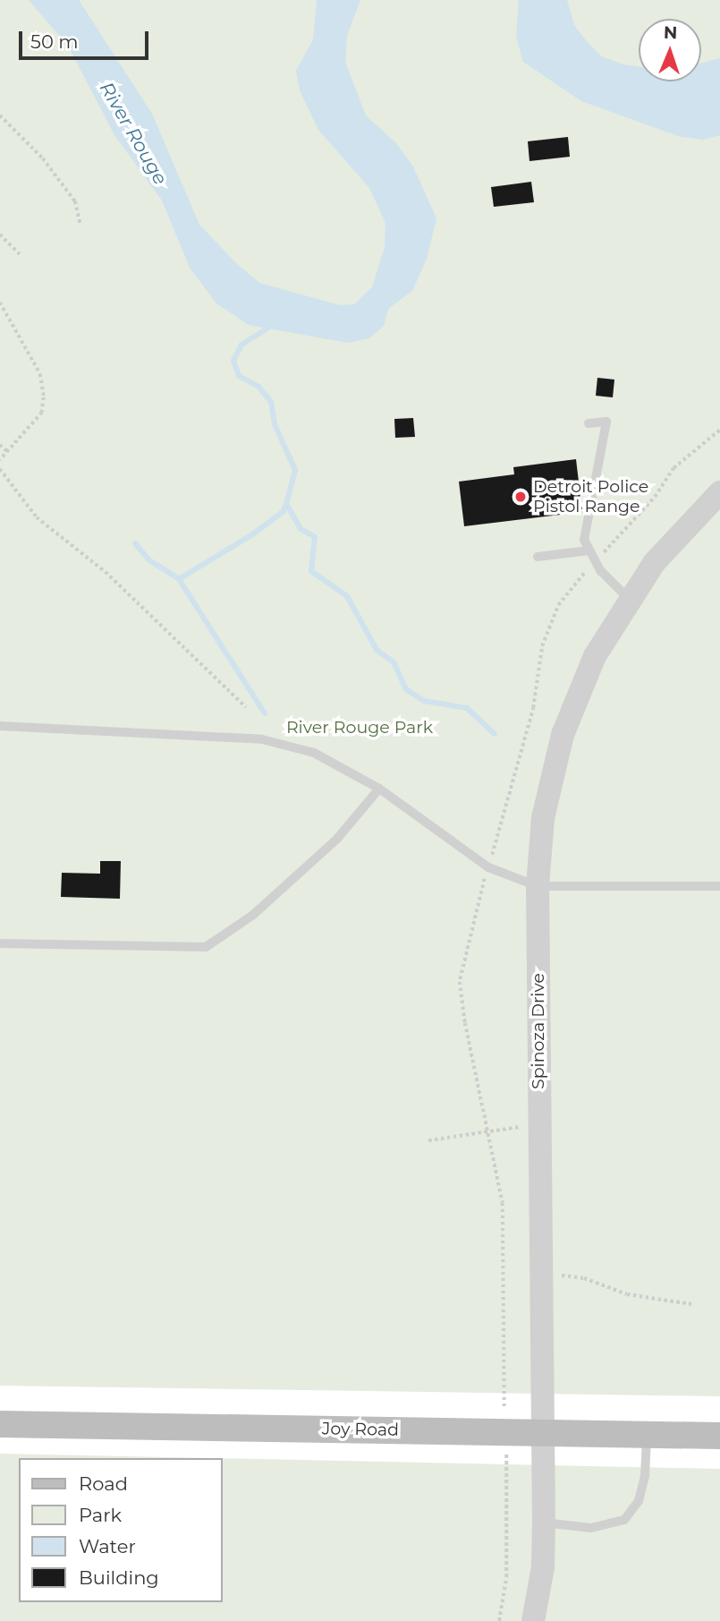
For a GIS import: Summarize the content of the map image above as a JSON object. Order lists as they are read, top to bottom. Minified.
{"streets":{"main road":["Joy Road"],"street":["Spinoza Drive"]},"crossings":[["Spinoza Drive","Joy Road"]],"water":["River Rouge"],"parks":["River Rouge Park"],"places":["Detroit Police Pistol Range"],"legend":["Road","Park","Water","Building"],"scale_bar":"50 m","north":"top"}
